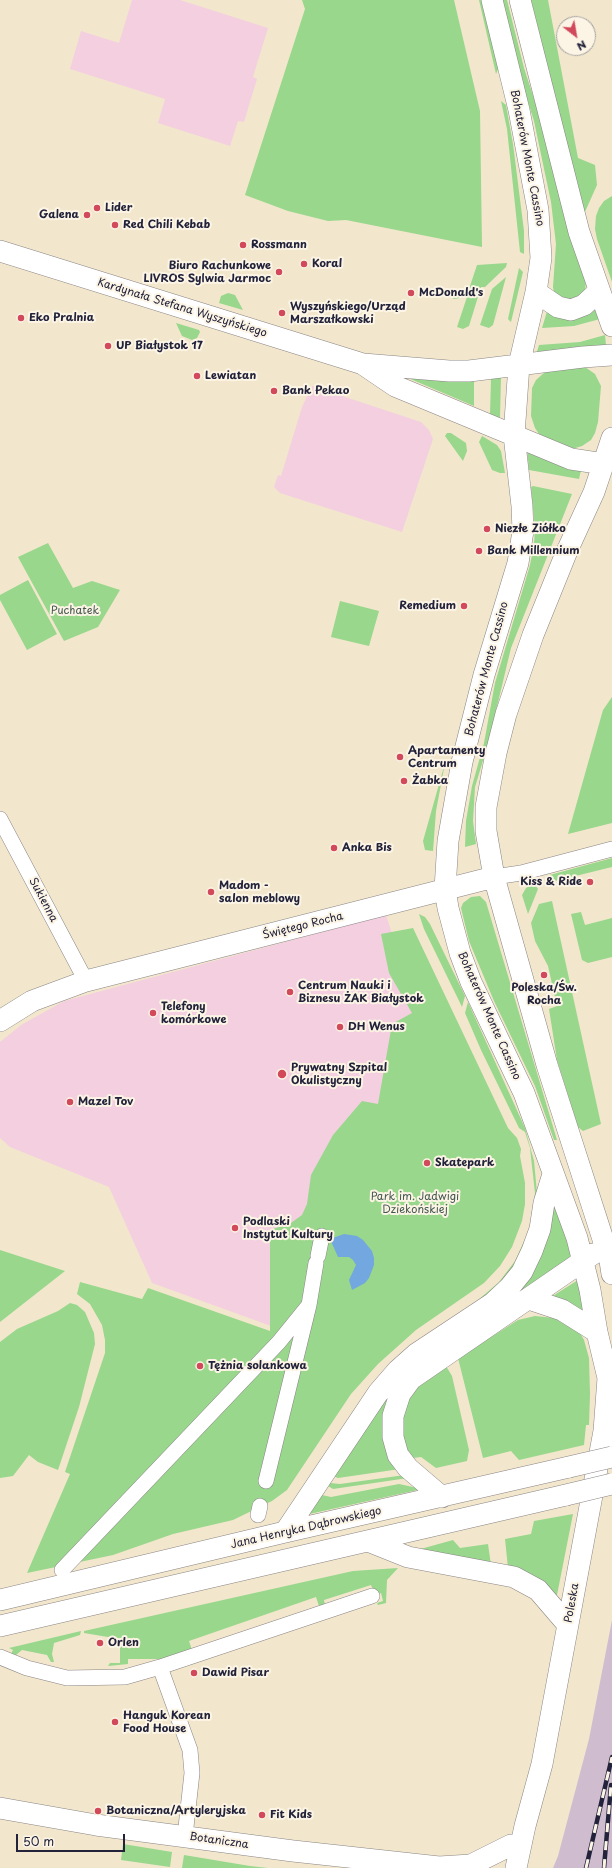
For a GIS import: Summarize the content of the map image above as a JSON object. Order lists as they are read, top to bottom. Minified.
{"streets":{"street":["Bohaterów Monte Cassino","Kardynała Stefana Wyszyńskiego","Sukienna","Świętego Rocha","Jana Henryka Dąbrowskiego","Poleska","Botaniczna"]},"crossings":[["Bohaterów Monte Cassino","Kardynała Stefana Wyszyńskiego"],["Bohaterów Monte Cassino","Świętego Rocha"],["Bohaterów Monte Cassino","Poleska"],["Sukienna","Świętego Rocha"],["Poleska","Botaniczna"]],"parks":["Puchatek","Park im. Jadwigi Dziekońskiej"],"places":["Lider","Galena","Red Chili Kebab","Rossmann","Koral","Biuro Rachunkowe LIVROS Sylwia Jarmoc","McDonald's","Wyszyńskiego/Urząd Marszałkowski","Eko Pralnia","UP Białystok 17","Lewiatan","Bank Pekao","Niezłe Ziółko","Bank Millennium","Remedium","Apartamenty Centrum","Żabka","Anka Bis","Kiss & Ride","Madom - salon meblowy","Poleska/Św. Rocha","Centrum Nauki i Biznesu ŻAK Białystok","Telefony komórkowe","DH Wenus","Prywatny Szpital Okulistyczny","Mazel Tov","Skatepark","Podlaski Instytut Kultury","Tężnia solankowa","Orlen","Dawid Pisar","Hanguk Korean Food House","Botaniczna/Artyleryjska","Fit Kids"],"scale_bar":"50 m","north":"bottom right"}
